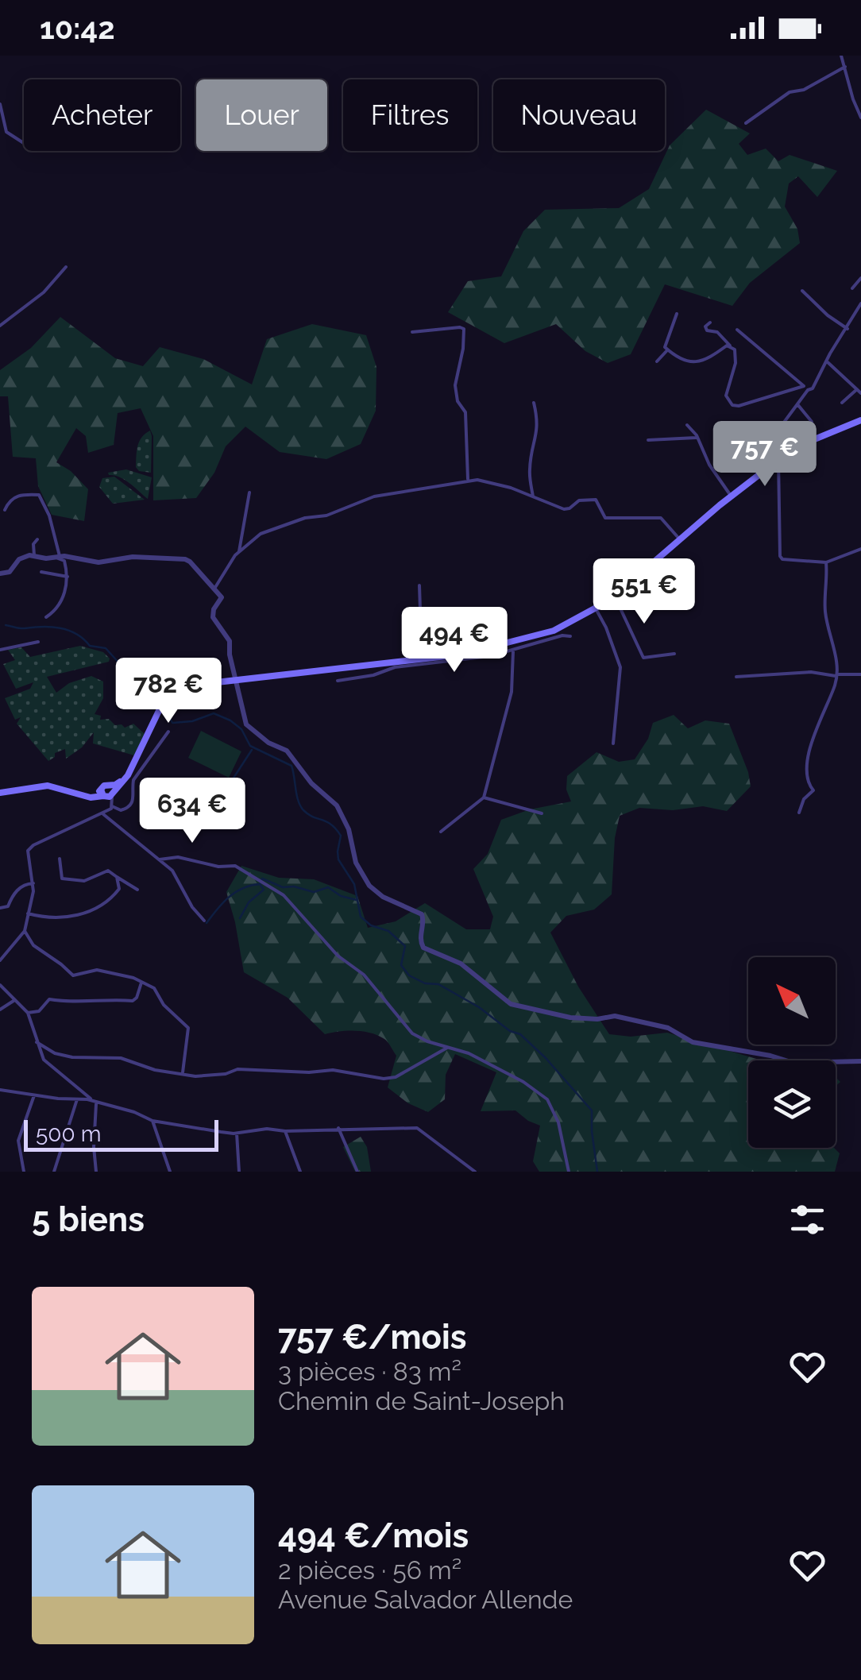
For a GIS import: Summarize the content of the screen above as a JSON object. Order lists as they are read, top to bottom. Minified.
{"scale_bar":"500 m","north":"top left","page":{"status":"10:42","chip":["Acheter","Louer","Filtres","Nouveau"],"price":["757 €","551 €","494 €","782 €","634 €"],"scale":"500 m","heading":"5 biens","list":[{"name":"757 €/mois","note":"3 pièces · 83 m² · Chemin de Saint-Joseph"},{"name":"494 €/mois","note":"2 pièces · 56 m² · Avenue Salvador Allende"}]}}
